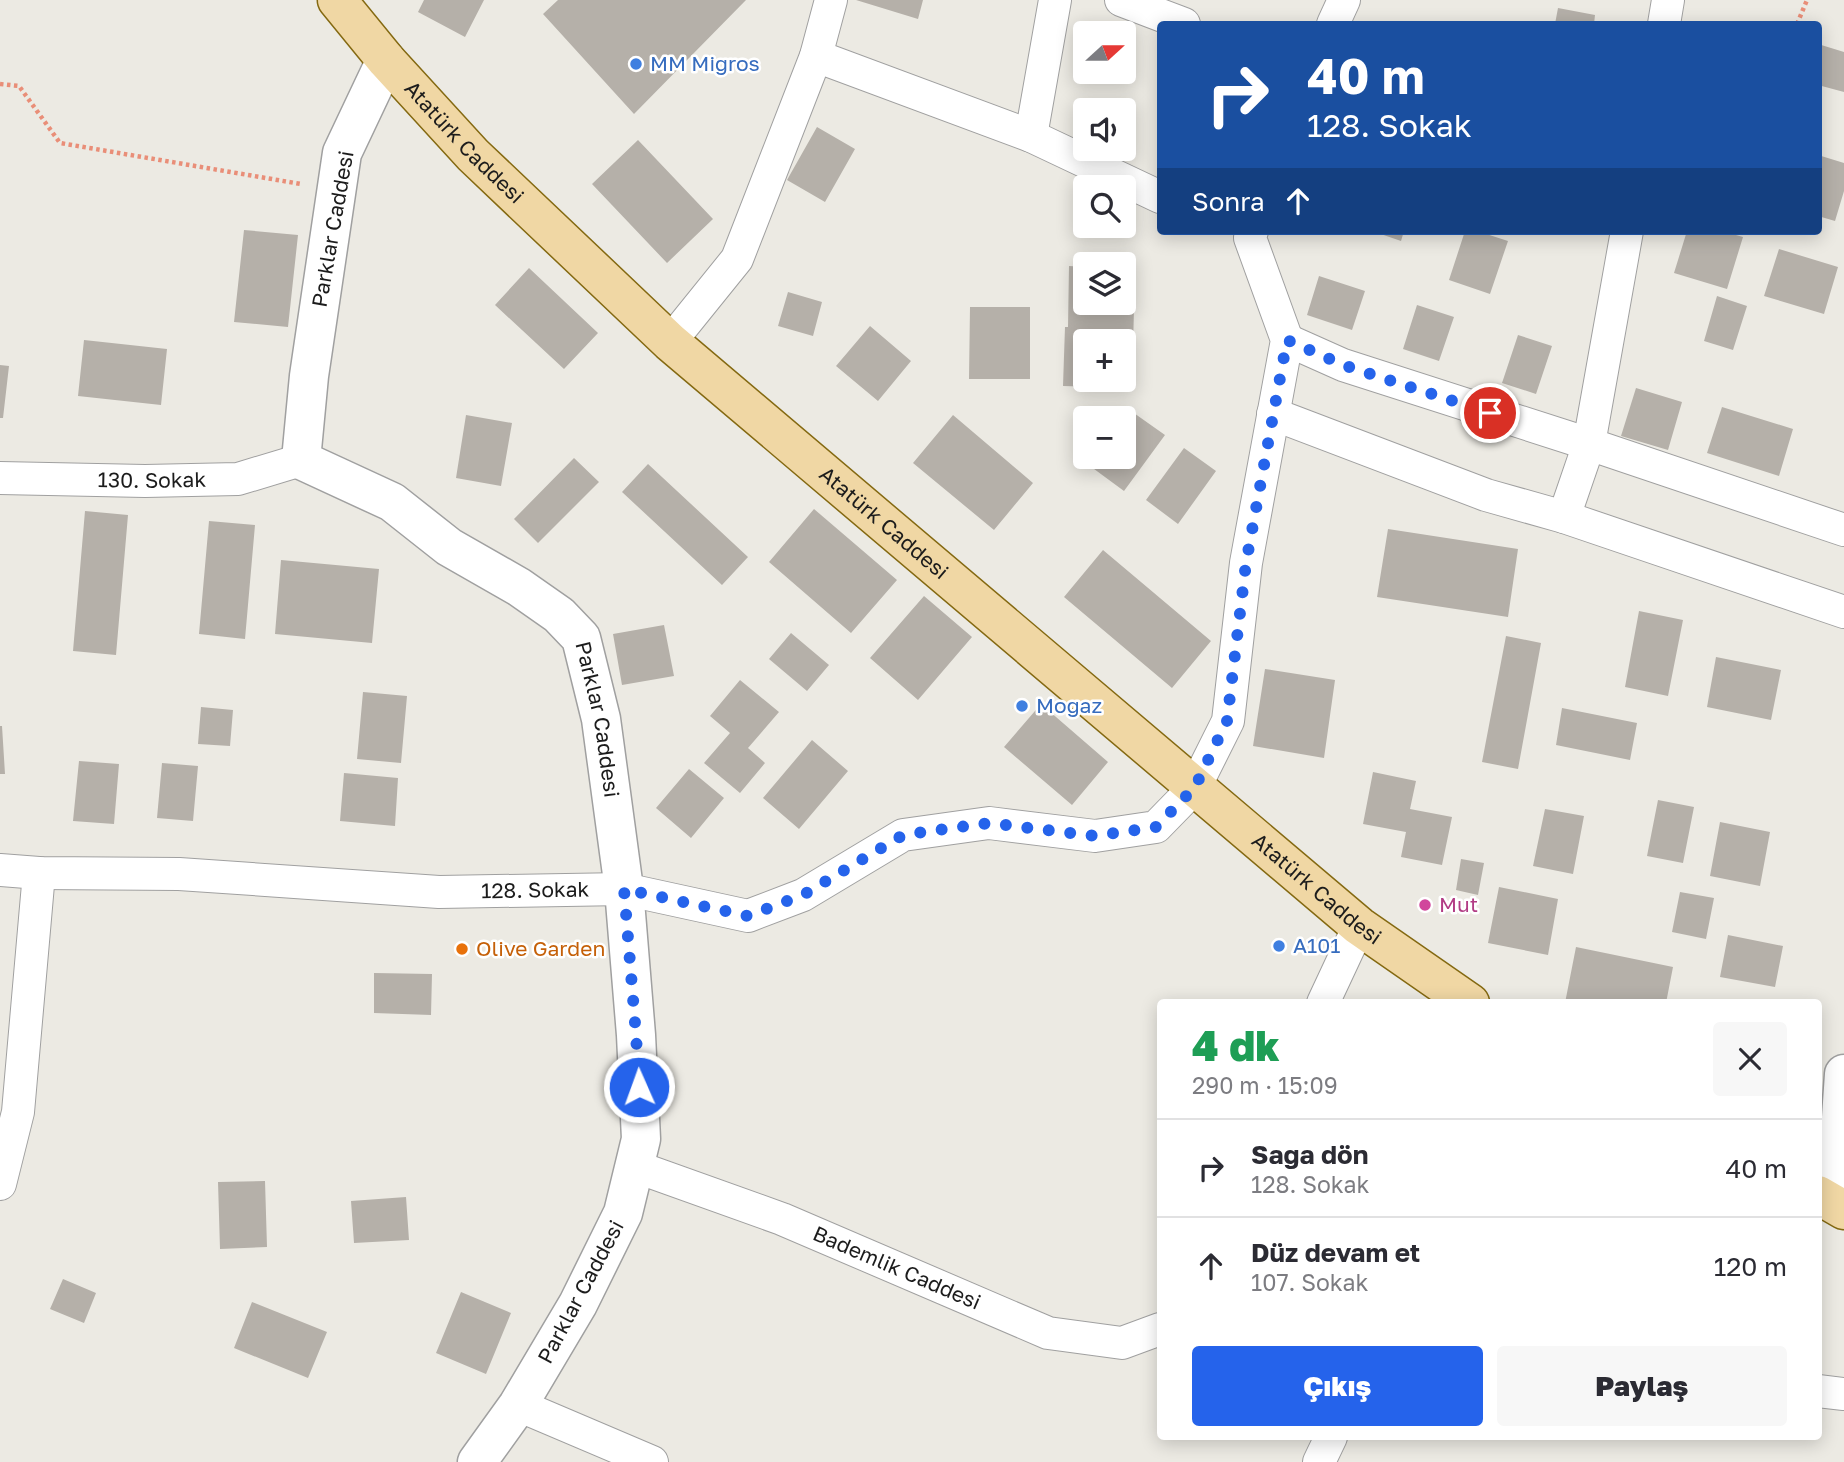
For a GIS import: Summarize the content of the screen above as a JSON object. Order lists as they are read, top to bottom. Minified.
{"streets":{"main road":["Atatürk Caddesi"],"street":["Parklar Caddesi","130. Sokak","128. Sokak","Bademlik Caddesi"]},"crossings":[["Atatürk Caddesi","Parklar Caddesi"],["Atatürk Caddesi","128. Sokak"],["Parklar Caddesi","130. Sokak"],["Parklar Caddesi","128. Sokak"],["Parklar Caddesi","Bademlik Caddesi"]],"places":["MM Migros","Mogaz","Mut","A101","Olive Garden"],"north":"right","page":{"map_buttons":["+","−"],"turn":["40 m","128. Sokak"],"then":"Sonra","heading":["4 dk","290 m · 15:09"],"list":[{"name":"Sağa dön","note":"128. Sokak","value":"40 m"},{"name":"Düz devam et","note":"107. Sokak","value":"120 m"}],"buttons":["Çıkış","Paylaş"]}}
